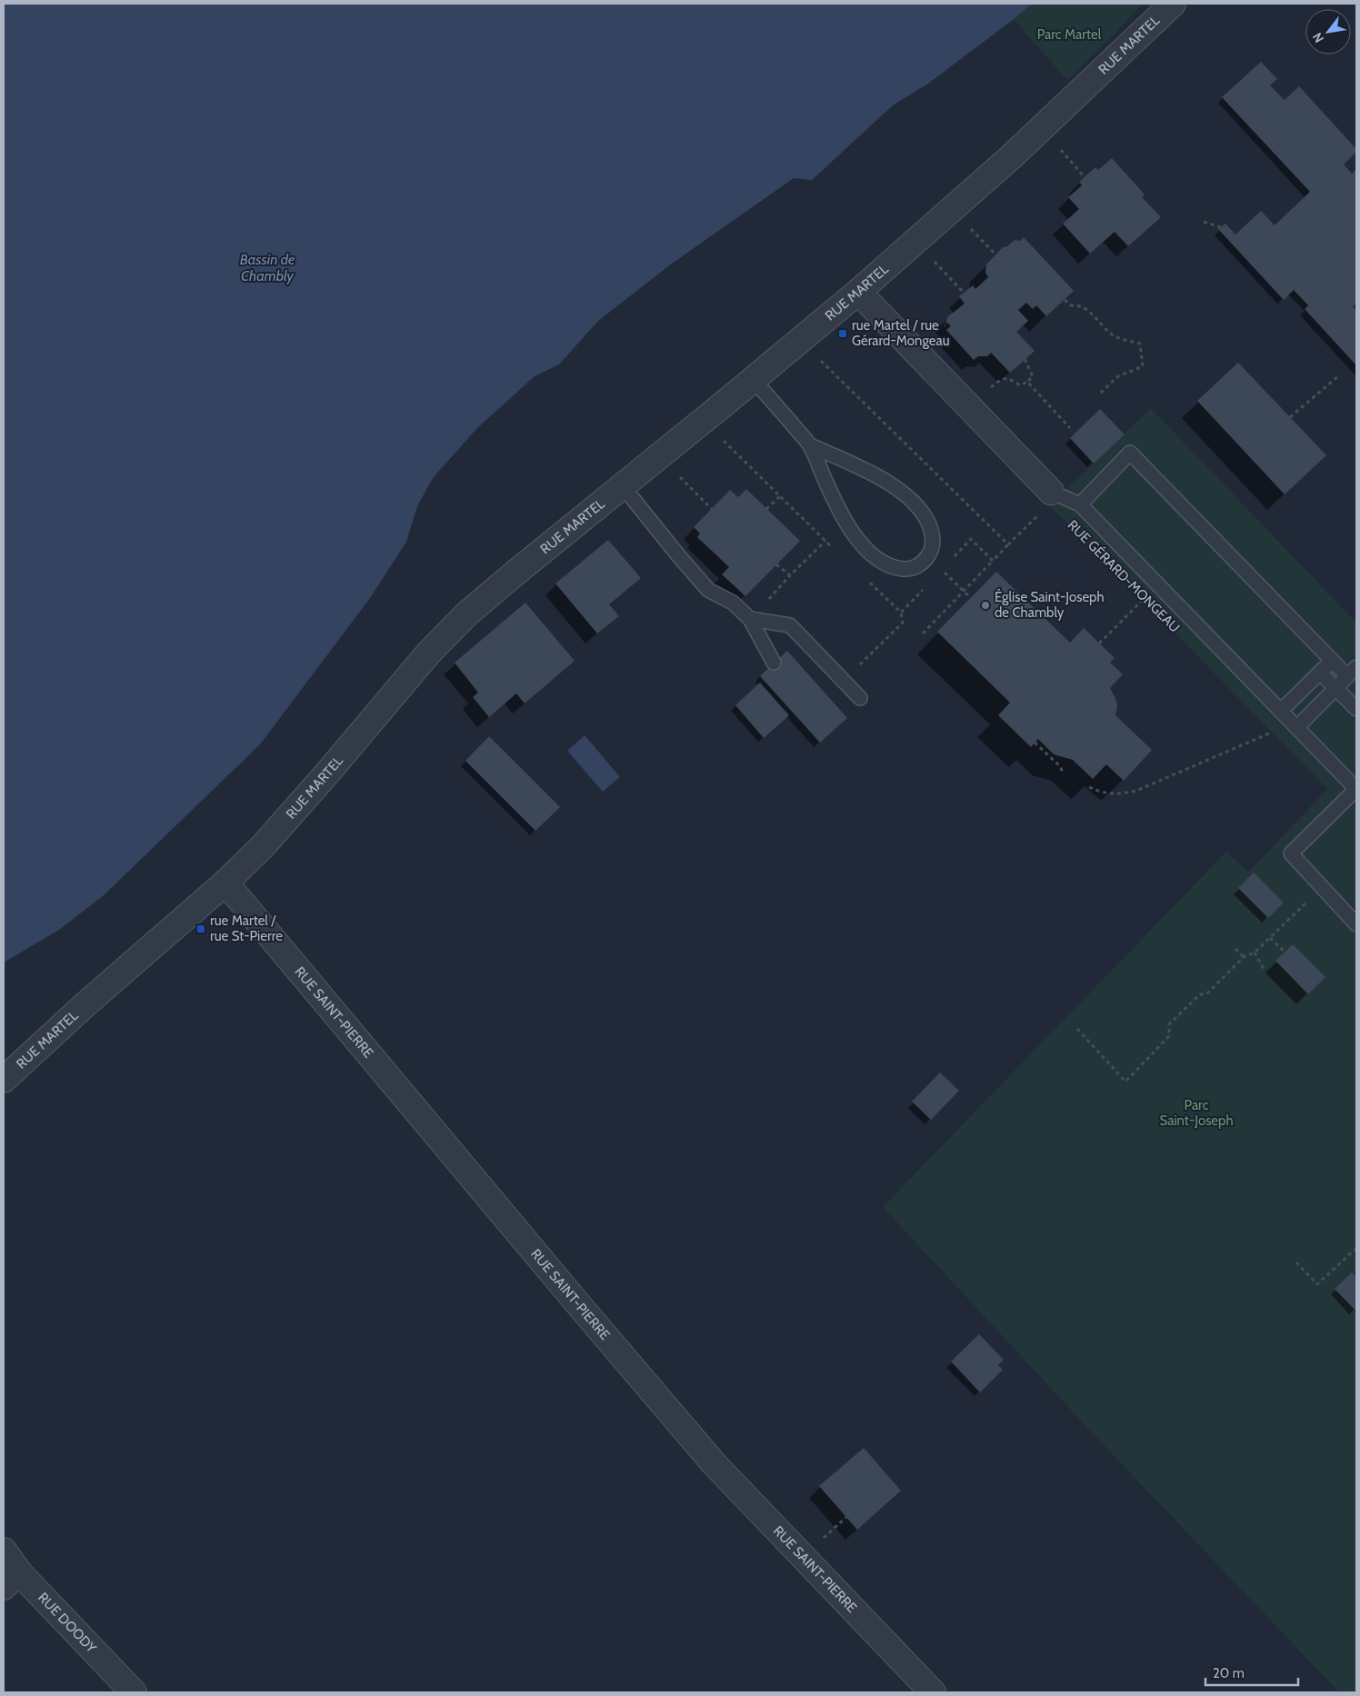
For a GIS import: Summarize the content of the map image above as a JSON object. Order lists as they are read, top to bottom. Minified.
{"streets":{"street":["RUE MARTEL","RUE SAINT-PIERRE","RUE DOODY"]},"crossings":[["RUE MARTEL","RUE SAINT-PIERRE"]],"water":["Bassin de Chambly"],"parks":["Parc Martel","Parc Saint-Joseph"],"places":{"transit":["rue Martel / rue Gérard-Mongeau","rue Martel / rue St-Pierre"],"other":["Église Saint-Joseph de Chambly"]},"scale_bar":"20 m","north":"bottom left"}
